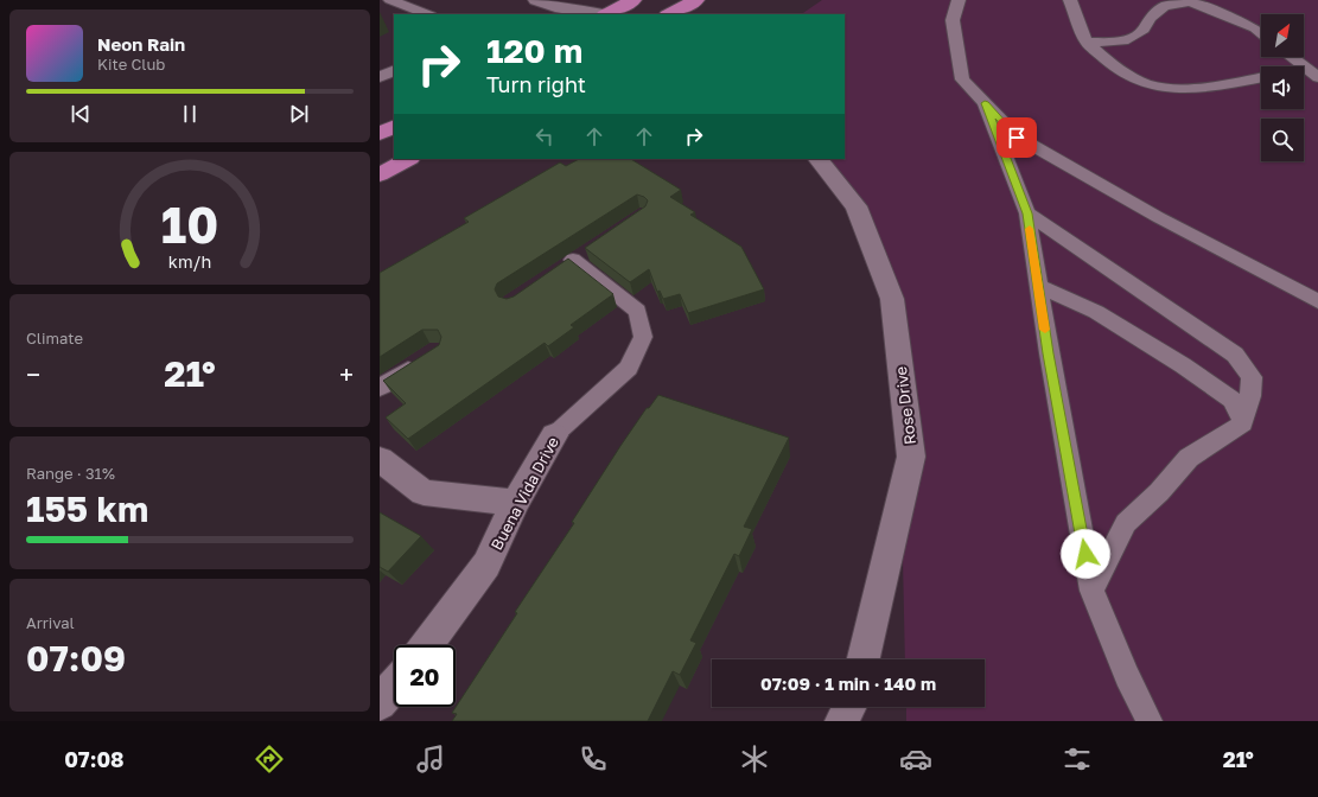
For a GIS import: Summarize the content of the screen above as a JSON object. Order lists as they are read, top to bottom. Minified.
{"streets":{"street":["Rose Drive","Buena Vida Drive"]},"north":"top right","page":{"turn":["120 m","Turn right"],"song":["Neon Rain","Kite Club"],"tile":["Climate",["Range · 31%","155 km"],["Arrival","07:09"]],"heat":["−","21°","+"],"limit":"20","trip":"07:09 · 1 min · 140 m","tabs":["07:08","21°"],"gauge":["10","km/h"]}}
